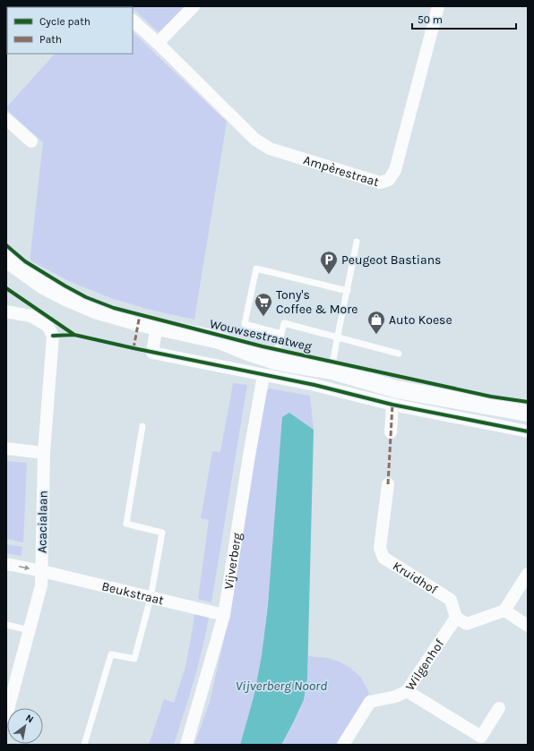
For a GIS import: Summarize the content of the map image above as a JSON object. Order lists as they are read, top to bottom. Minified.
{"streets":{"main road":["Wouwsestraatweg"],"street":["Ampèrestraat","Acacialaan","Vijverberg","Kruidhof","Beukstraat","Wilgenhof"]},"crossings":[["Acacialaan","Beukstraat"],["Vijverberg","Beukstraat"],["Kruidhof","Wilgenhof"]],"water":["Vijverberg Noord"],"places":{"parking":["Peugeot Bastians"],"supermarket":["Tony's Coffee & More"],"shop":["Auto Koese"]},"legend":["Cycle path","Path"],"scale_bar":"50 m","north":"top right"}
